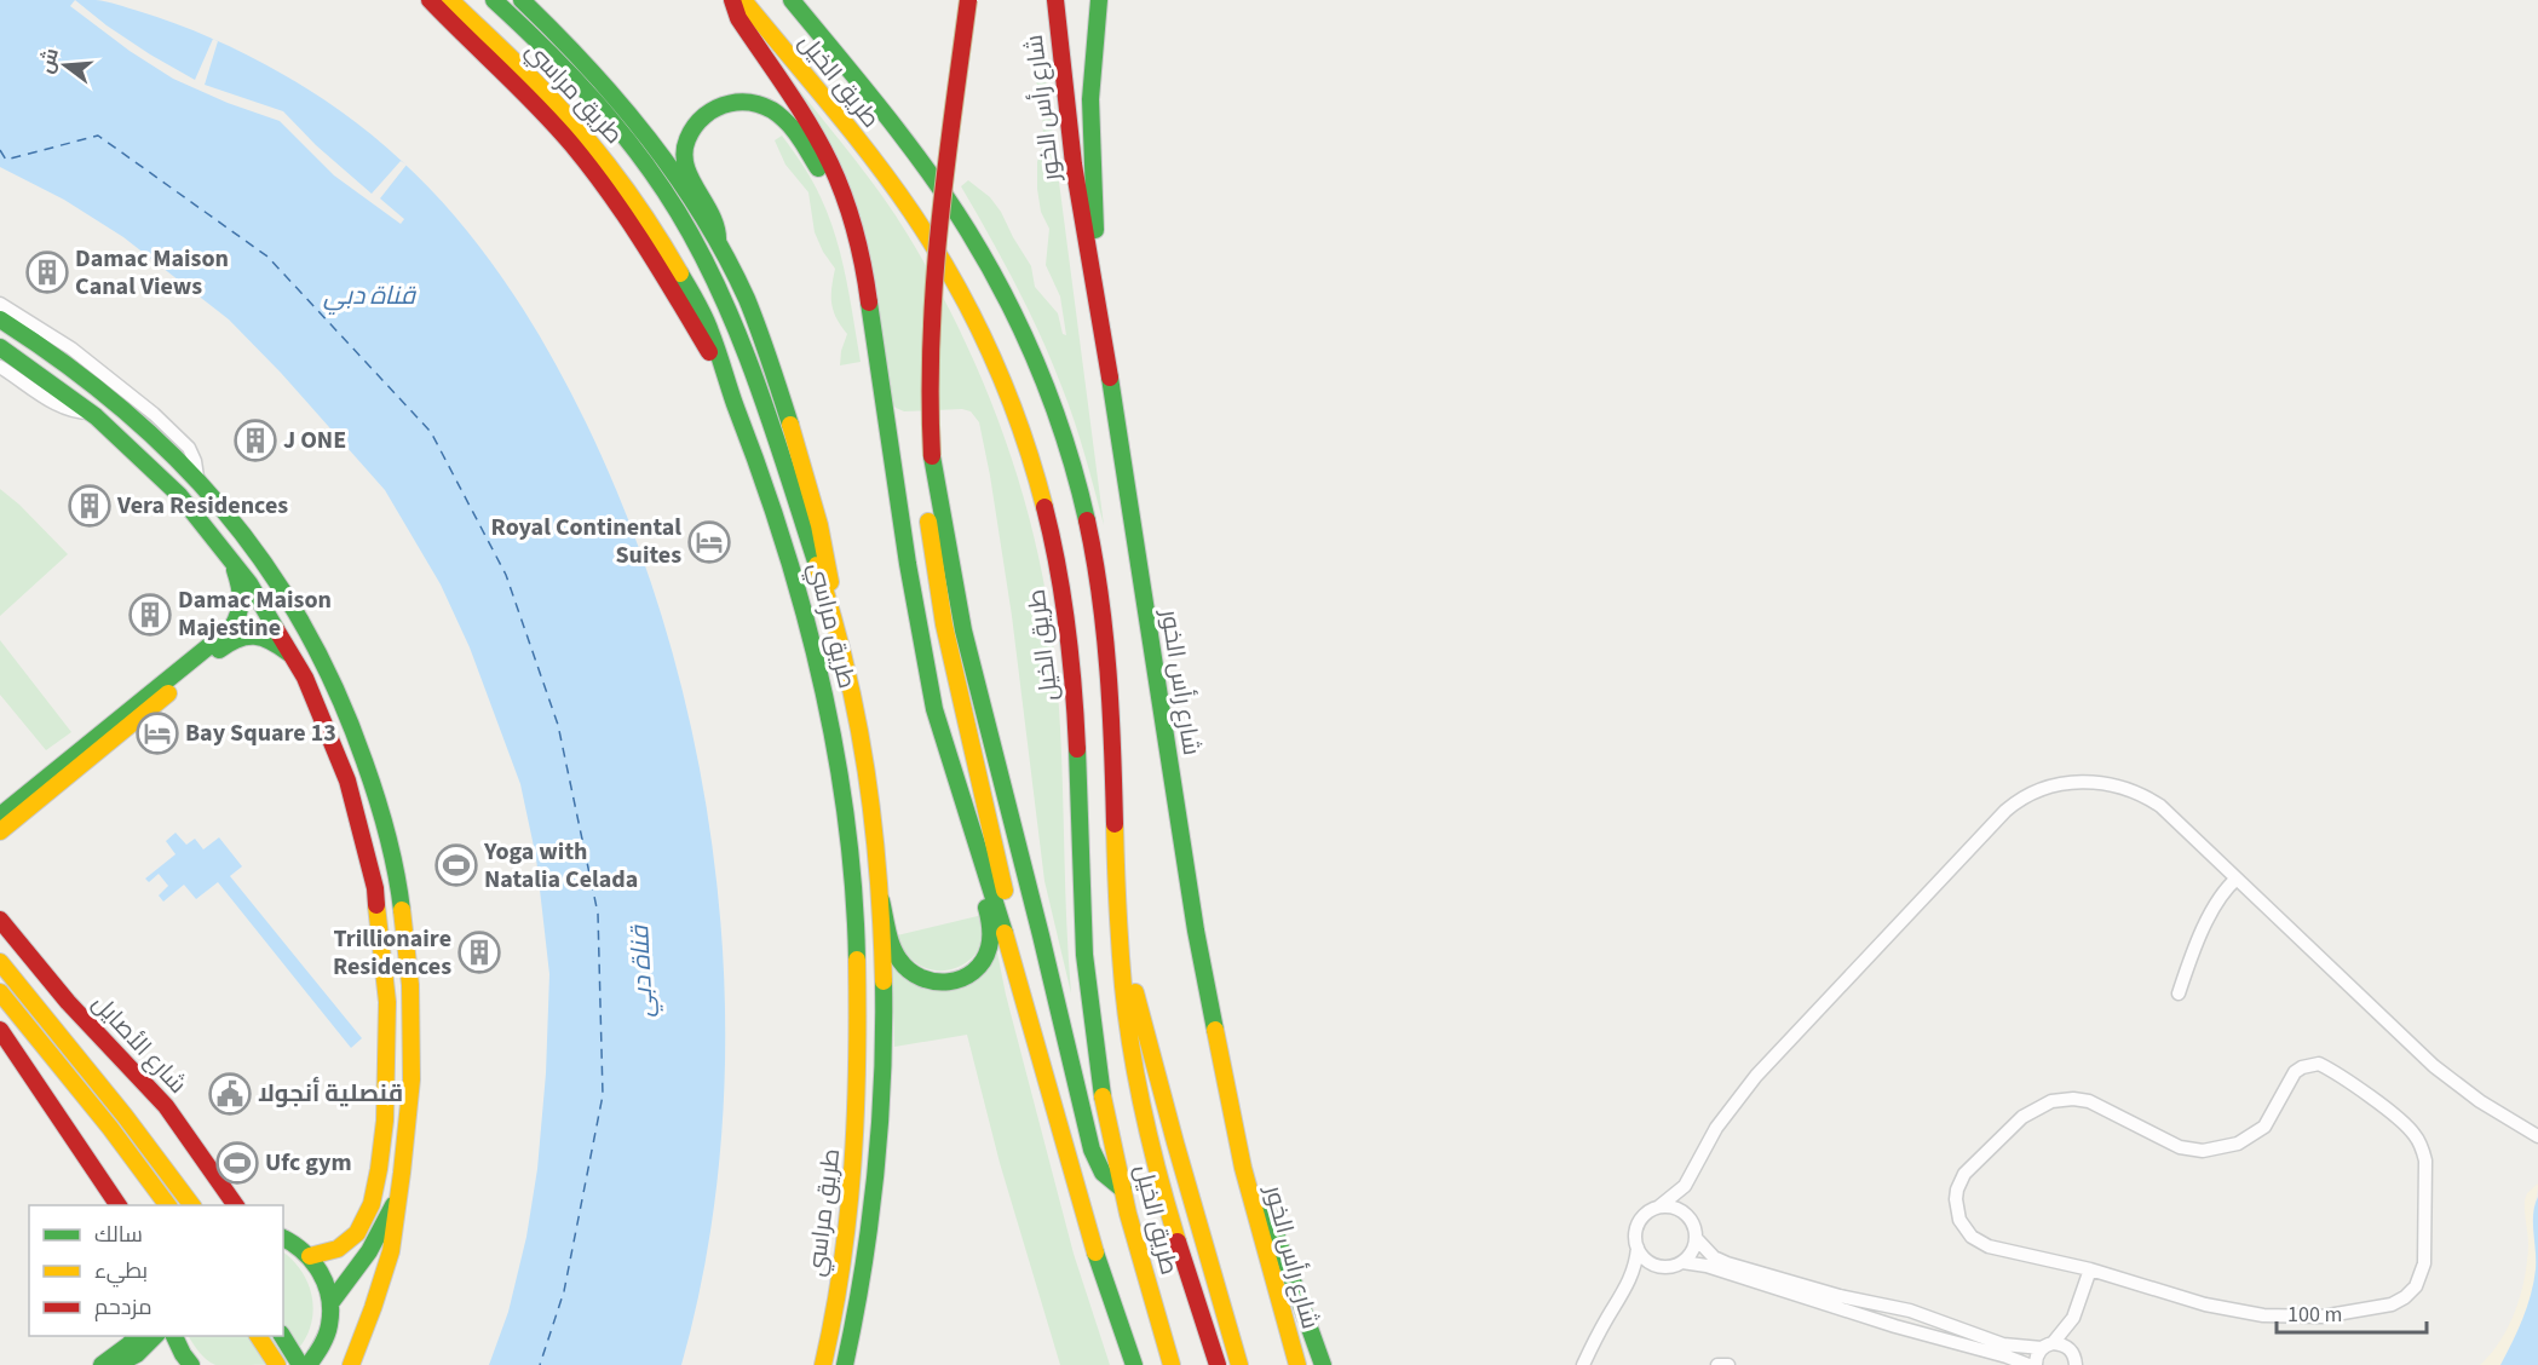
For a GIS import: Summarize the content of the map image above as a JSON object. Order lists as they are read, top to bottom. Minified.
{"streets":{"main road":["طريق الخيل","طريق مراسي","شارع رأس الخور","شارع الأصايل"]},"water":["قناة دبي"],"places":{"building":["Damac Maison Canal Views","J ONE","Vera Residences","Damac Maison Majestine","Trillionaire Residences"],"hotel":["Royal Continental Suites","Bay Square 13"],"sports":["Yoga with Natalia Celada","Ufc gym"],"public building":["قنصلية أنجولا"]},"legend":["سالك","بطيء","مزدحم"],"scale_bar":"100 m","north":"left"}
